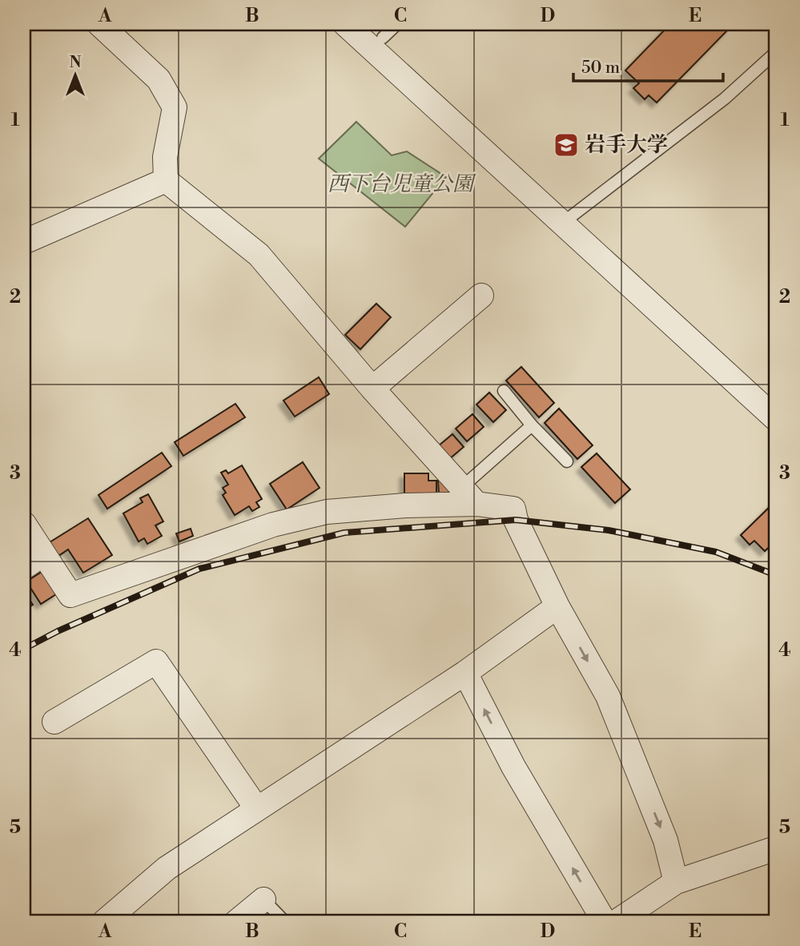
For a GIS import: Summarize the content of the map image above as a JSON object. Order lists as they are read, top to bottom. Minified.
{"parks":["西下台児童公園"],"places":{"school or university":["岩手大学"]},"scale_bar":"50 m","north":"top","grid":{"columns":["A","B","C","D","E"],"rows":["1","2","3","4","5"]}}
